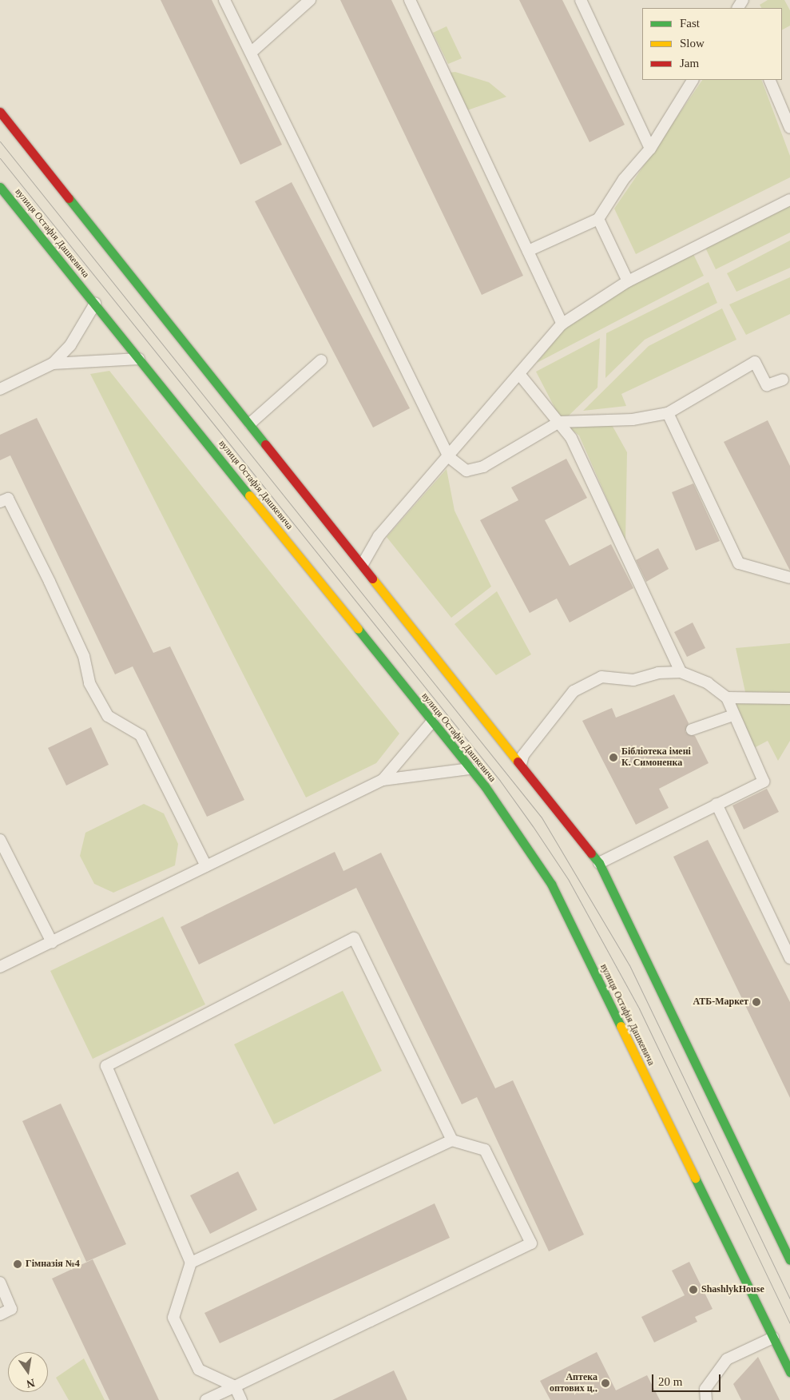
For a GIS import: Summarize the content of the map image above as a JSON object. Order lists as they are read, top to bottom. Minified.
{"streets":{"street":["вулиця Остафія Дашкевича"]},"places":["Бібліотека імені К. Симоненка","АТБ-Маркет","Гімназія №4","ShashlykHouse","Аптека оптових ц‥"],"legend":["Fast","Slow","Jam"],"scale_bar":"20 m","north":"bottom"}
